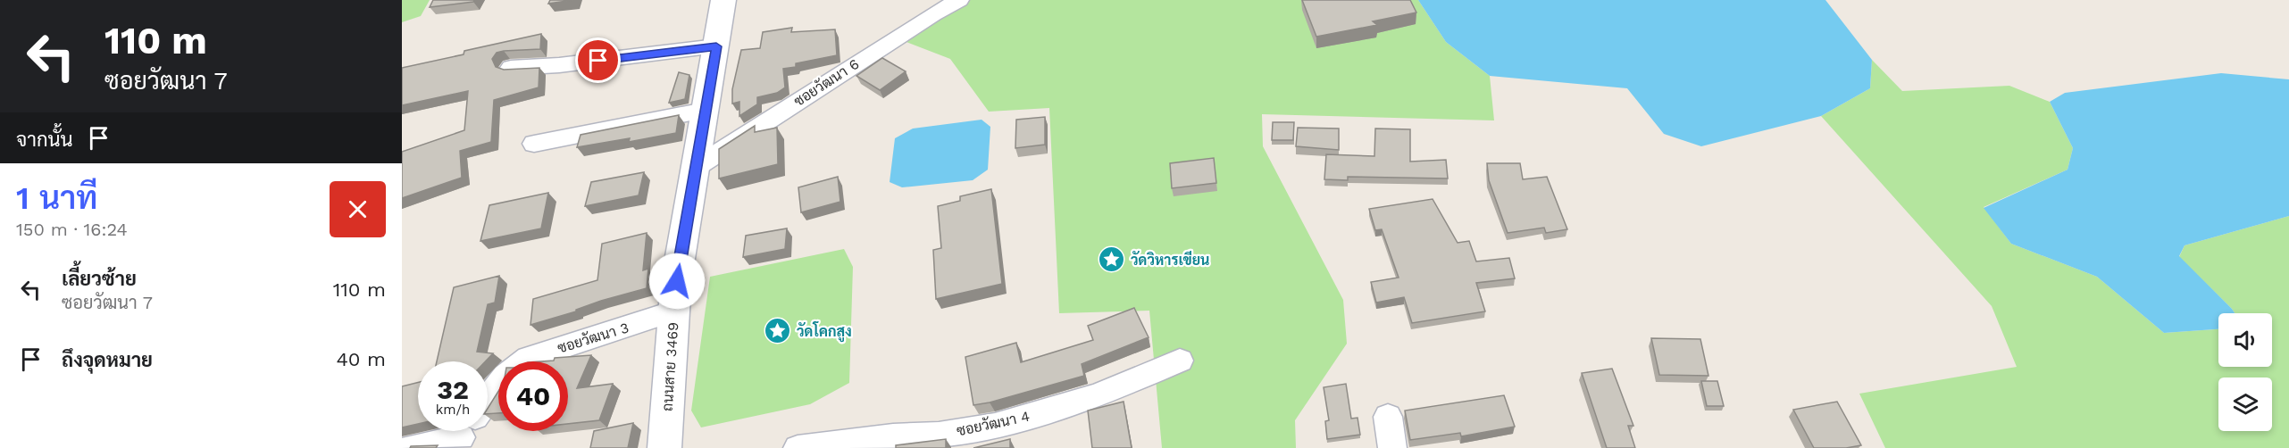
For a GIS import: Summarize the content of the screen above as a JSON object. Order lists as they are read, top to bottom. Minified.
{"streets":{"street":["ซอยวัฒนา 6","ซอยวัฒนา 3","ถนนสาย 3469","ซอยวัฒนา 4"]},"crossings":[["ซอยวัฒนา 6","ถนนสาย 3469"],["ซอยวัฒนา 3","ถนนสาย 3469"]],"places":{"place":["วัดวิหารเขียน","วัดโคกสูง"]},"page":{"turn":["110 m","ซอยวัฒนา 7"],"then":"จากนั้น","heading":["1 นาที","150 m · 16:24"],"list":[{"name":"เลี้ยวซ้าย","note":"ซอยวัฒนา 7","value":"110 m"},{"name":"ถึงจุดหมาย","value":"40 m"}],"speed":"32 km/h","limit":"40"}}
